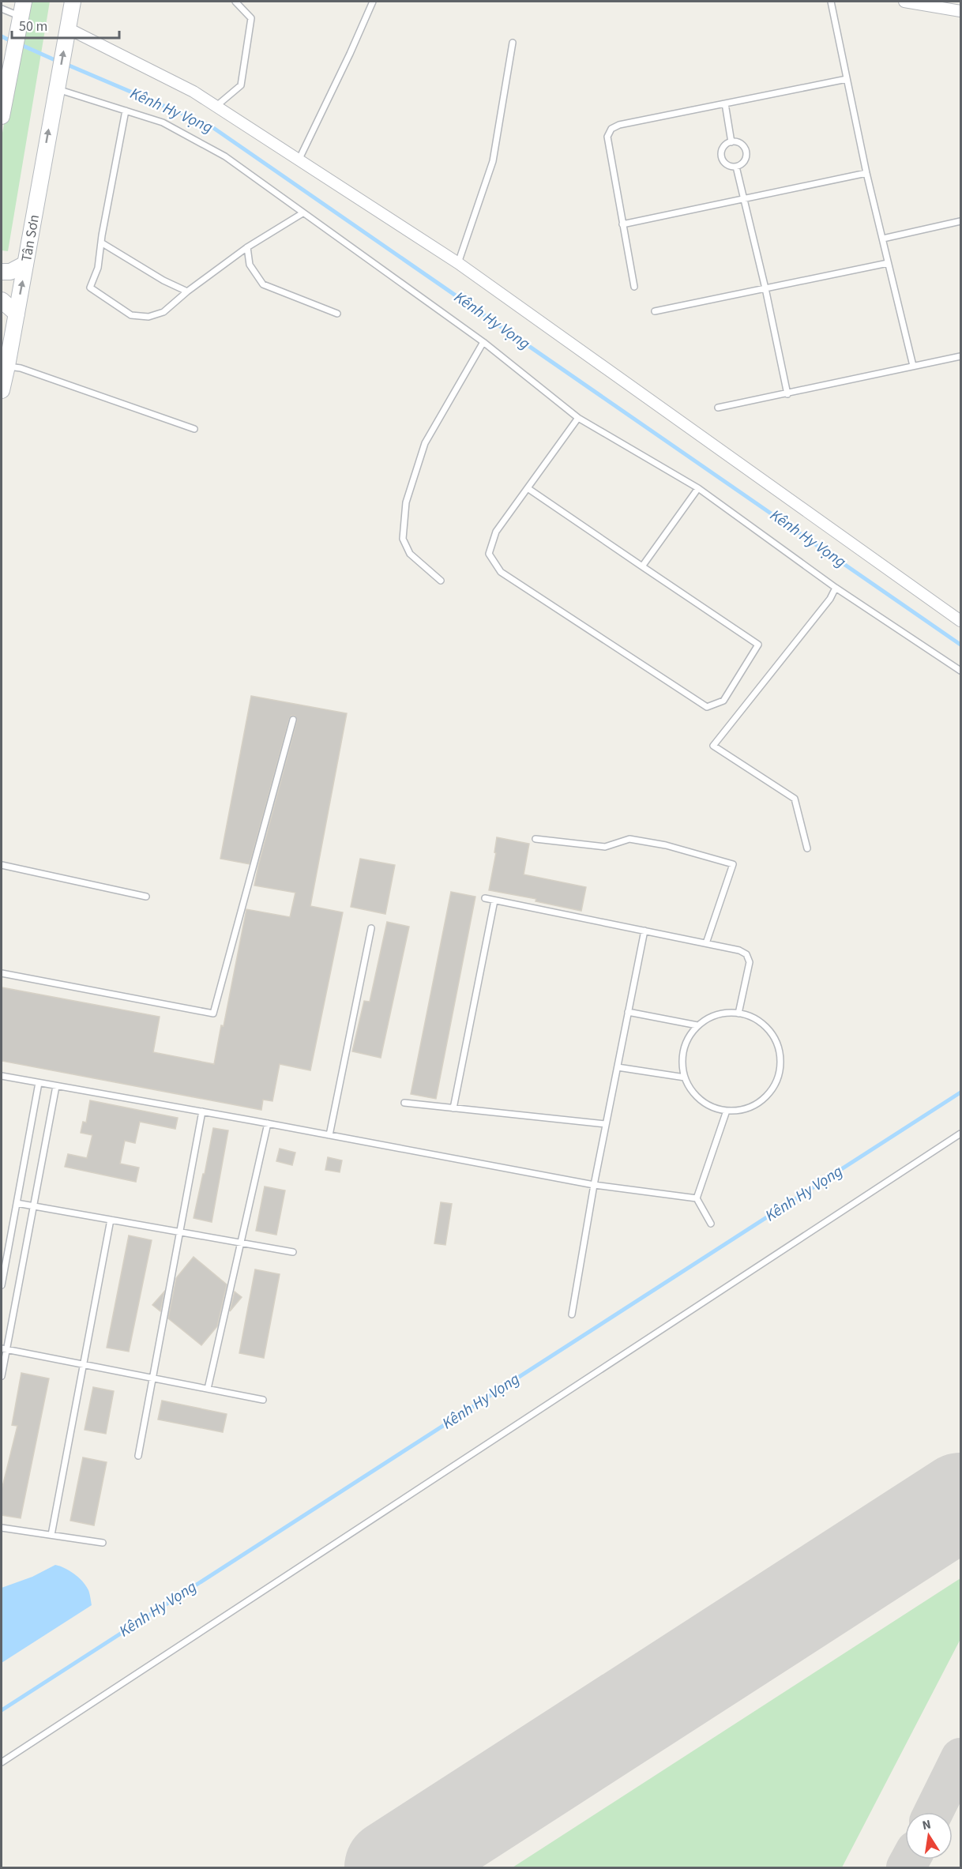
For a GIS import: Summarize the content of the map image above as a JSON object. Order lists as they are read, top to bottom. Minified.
{"streets":{"street":["Tân Sơn"]},"water":["Kênh Hy Vọng"],"scale_bar":"50 m","north":"top"}
